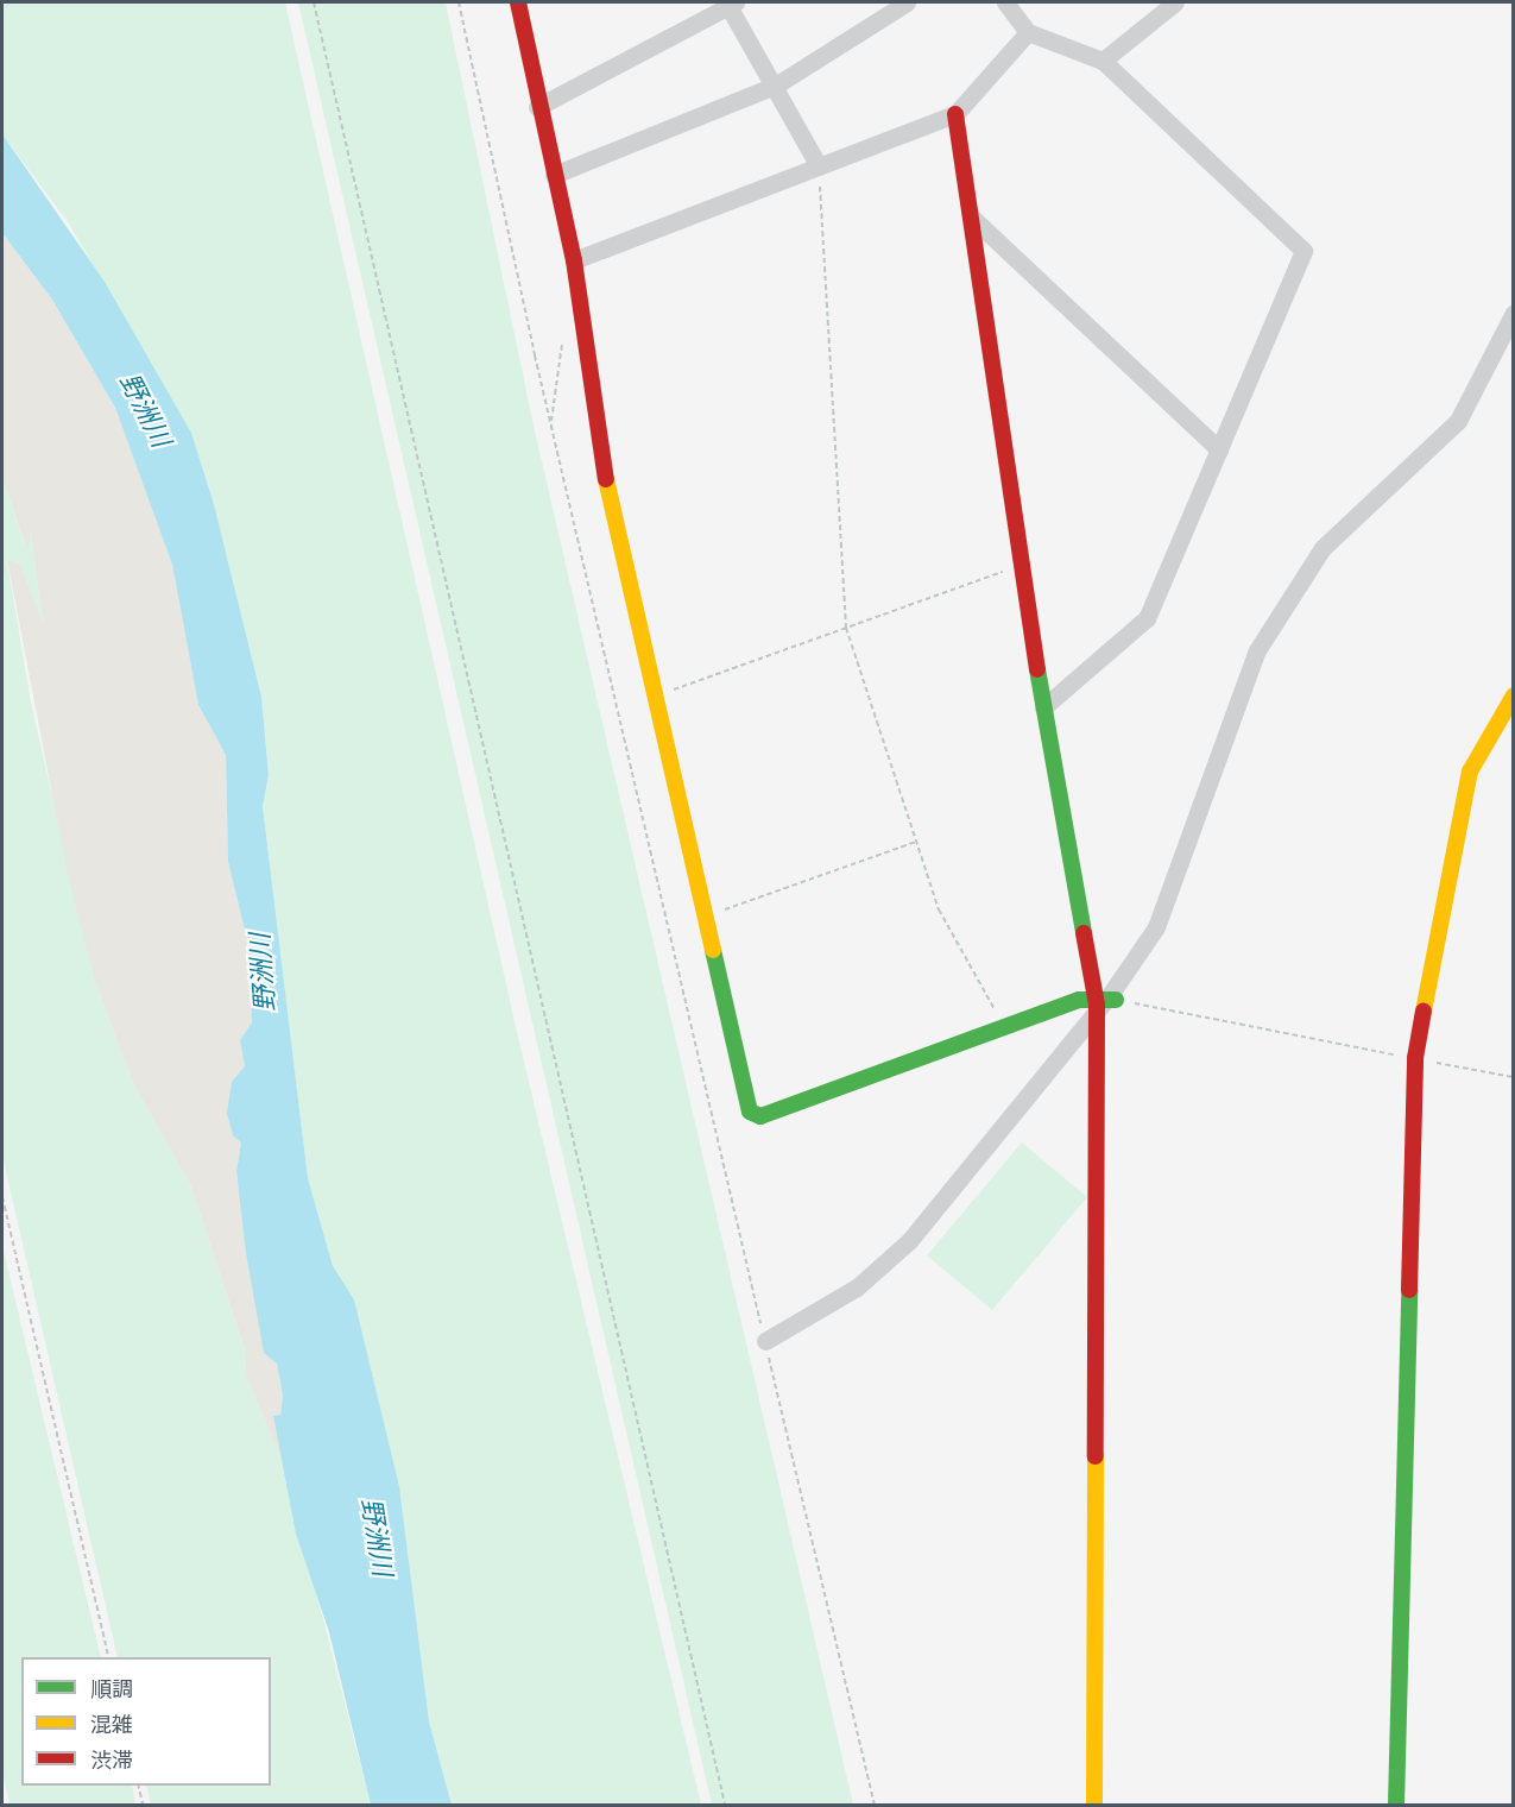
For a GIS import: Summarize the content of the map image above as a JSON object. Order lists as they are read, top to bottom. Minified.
{"water":["野洲川"],"legend":["順調","混雑","渋滞"]}
